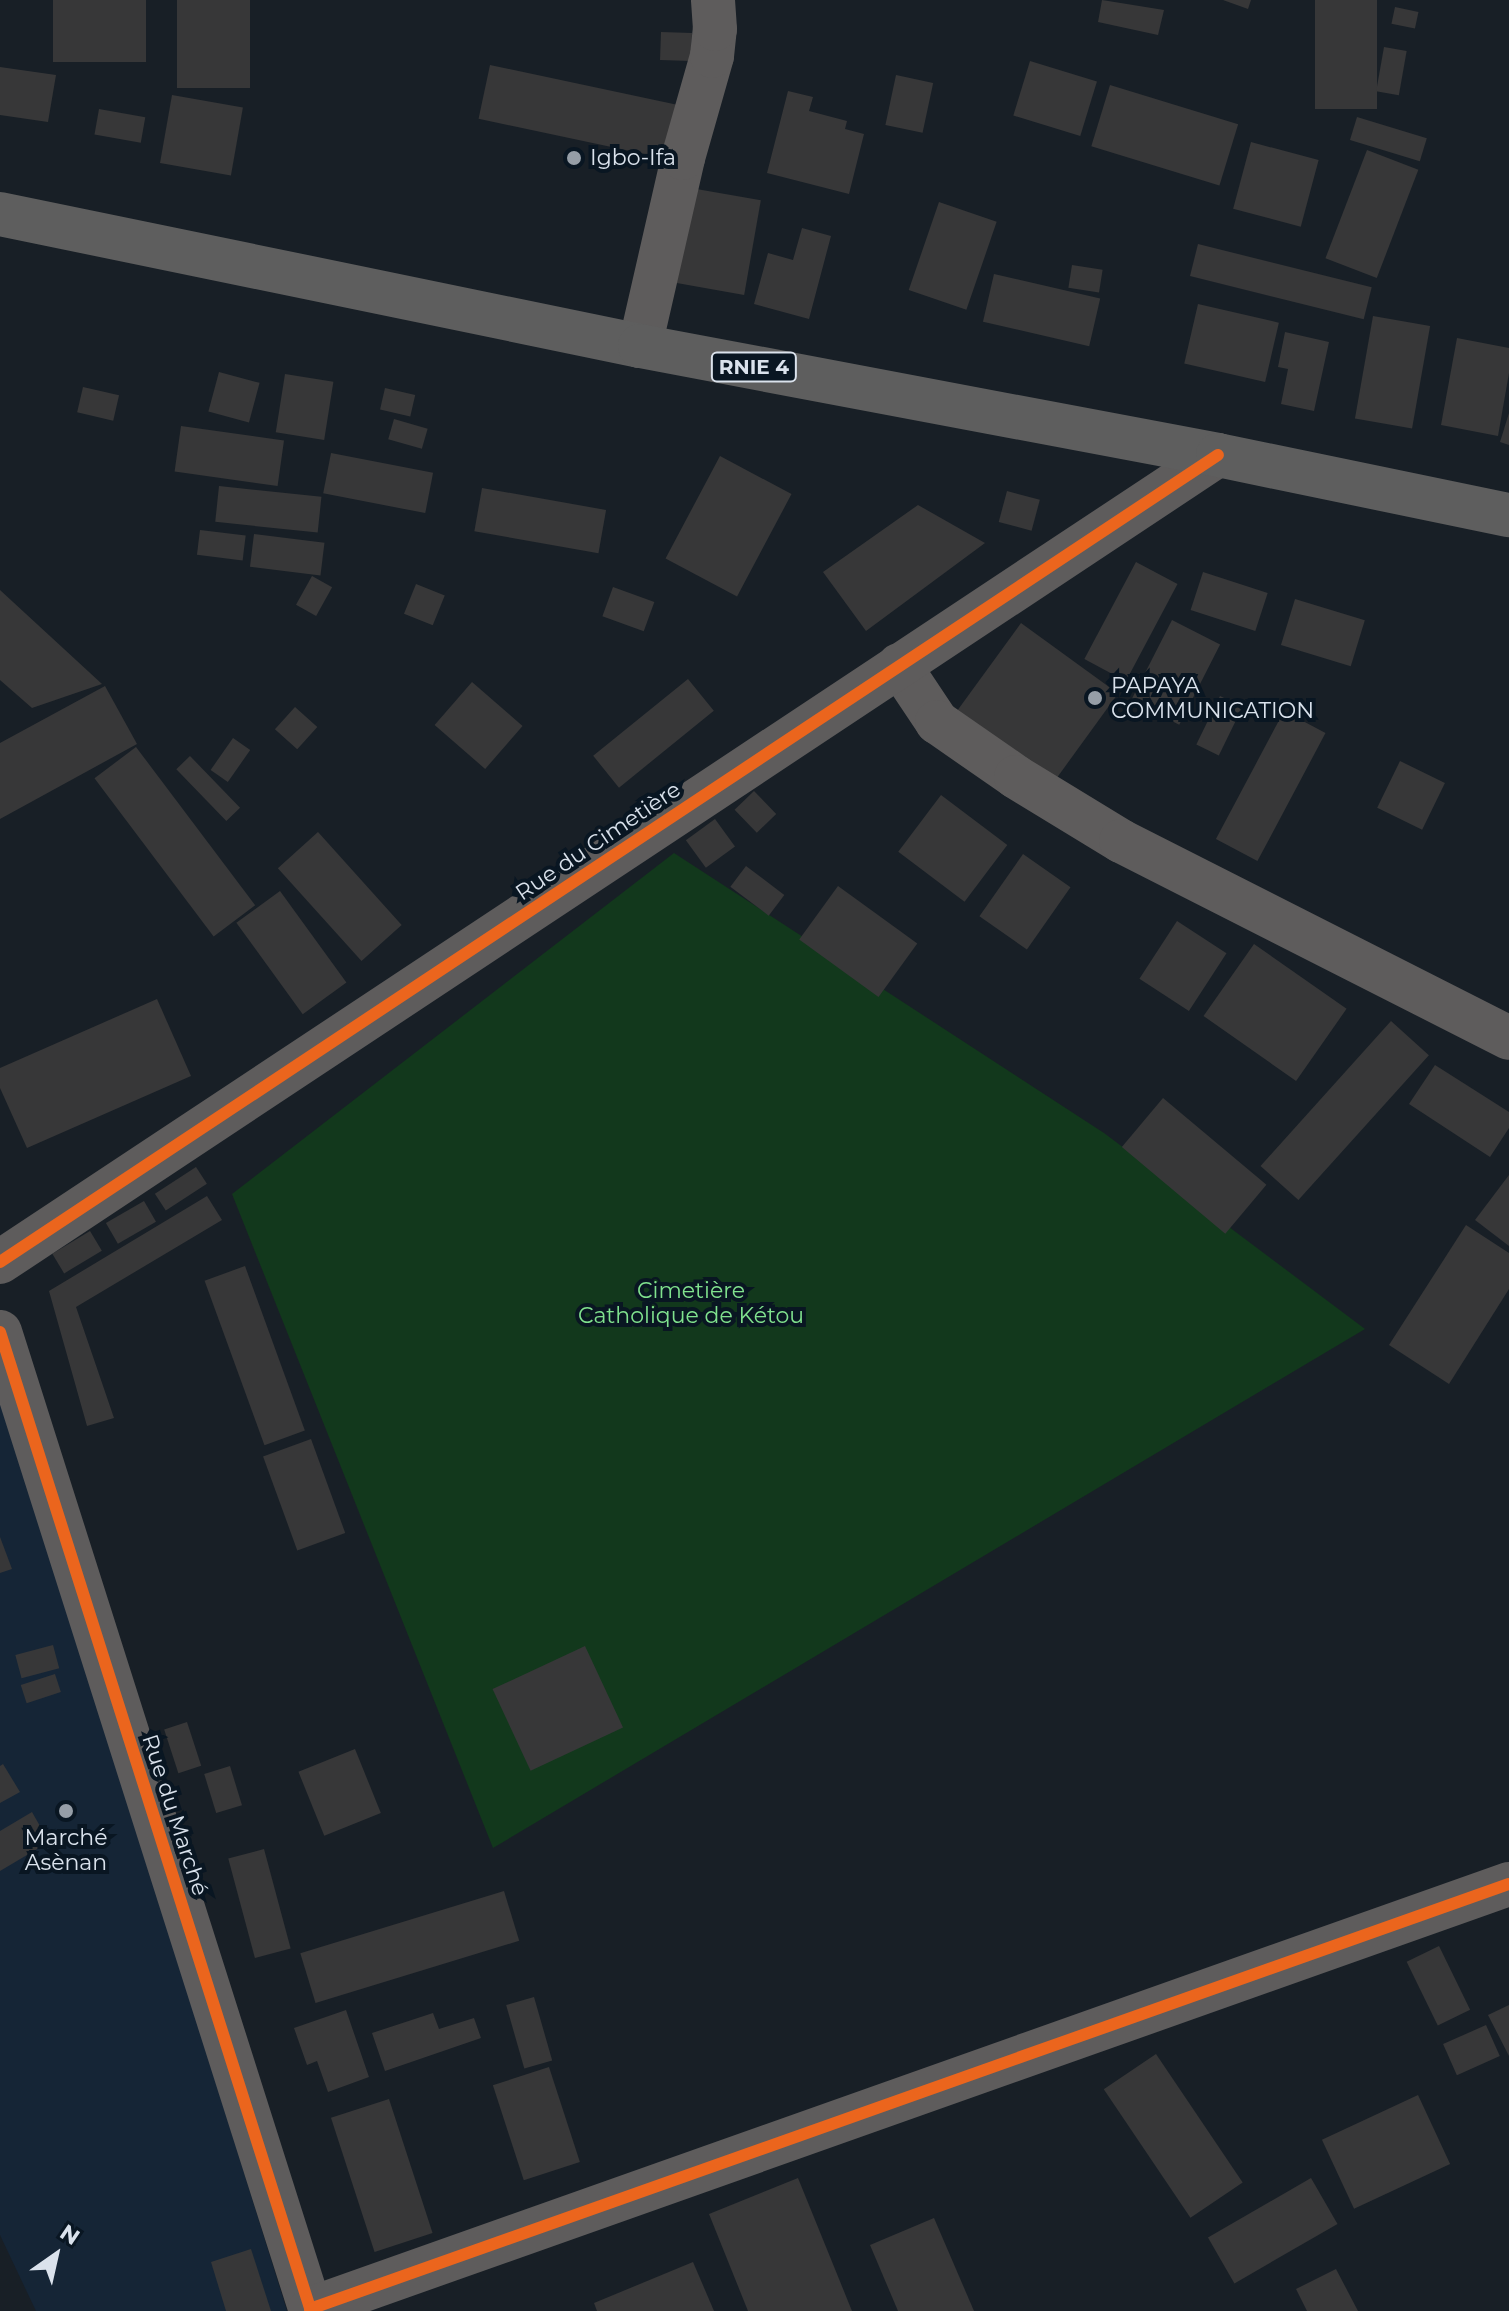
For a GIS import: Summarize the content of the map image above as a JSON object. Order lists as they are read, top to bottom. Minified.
{"streets":{"main road":["RNIE 4"],"street":["Rue du Cimetière","Rue du Marché"]},"crossings":[["RNIE 4","Rue du Cimetière"]],"parks":["Cimetière Catholique de Kétou"],"places":["Igbo-Ifa","PAPAYA COMMUNICATION","Marché Asènan"],"north":"top right"}
